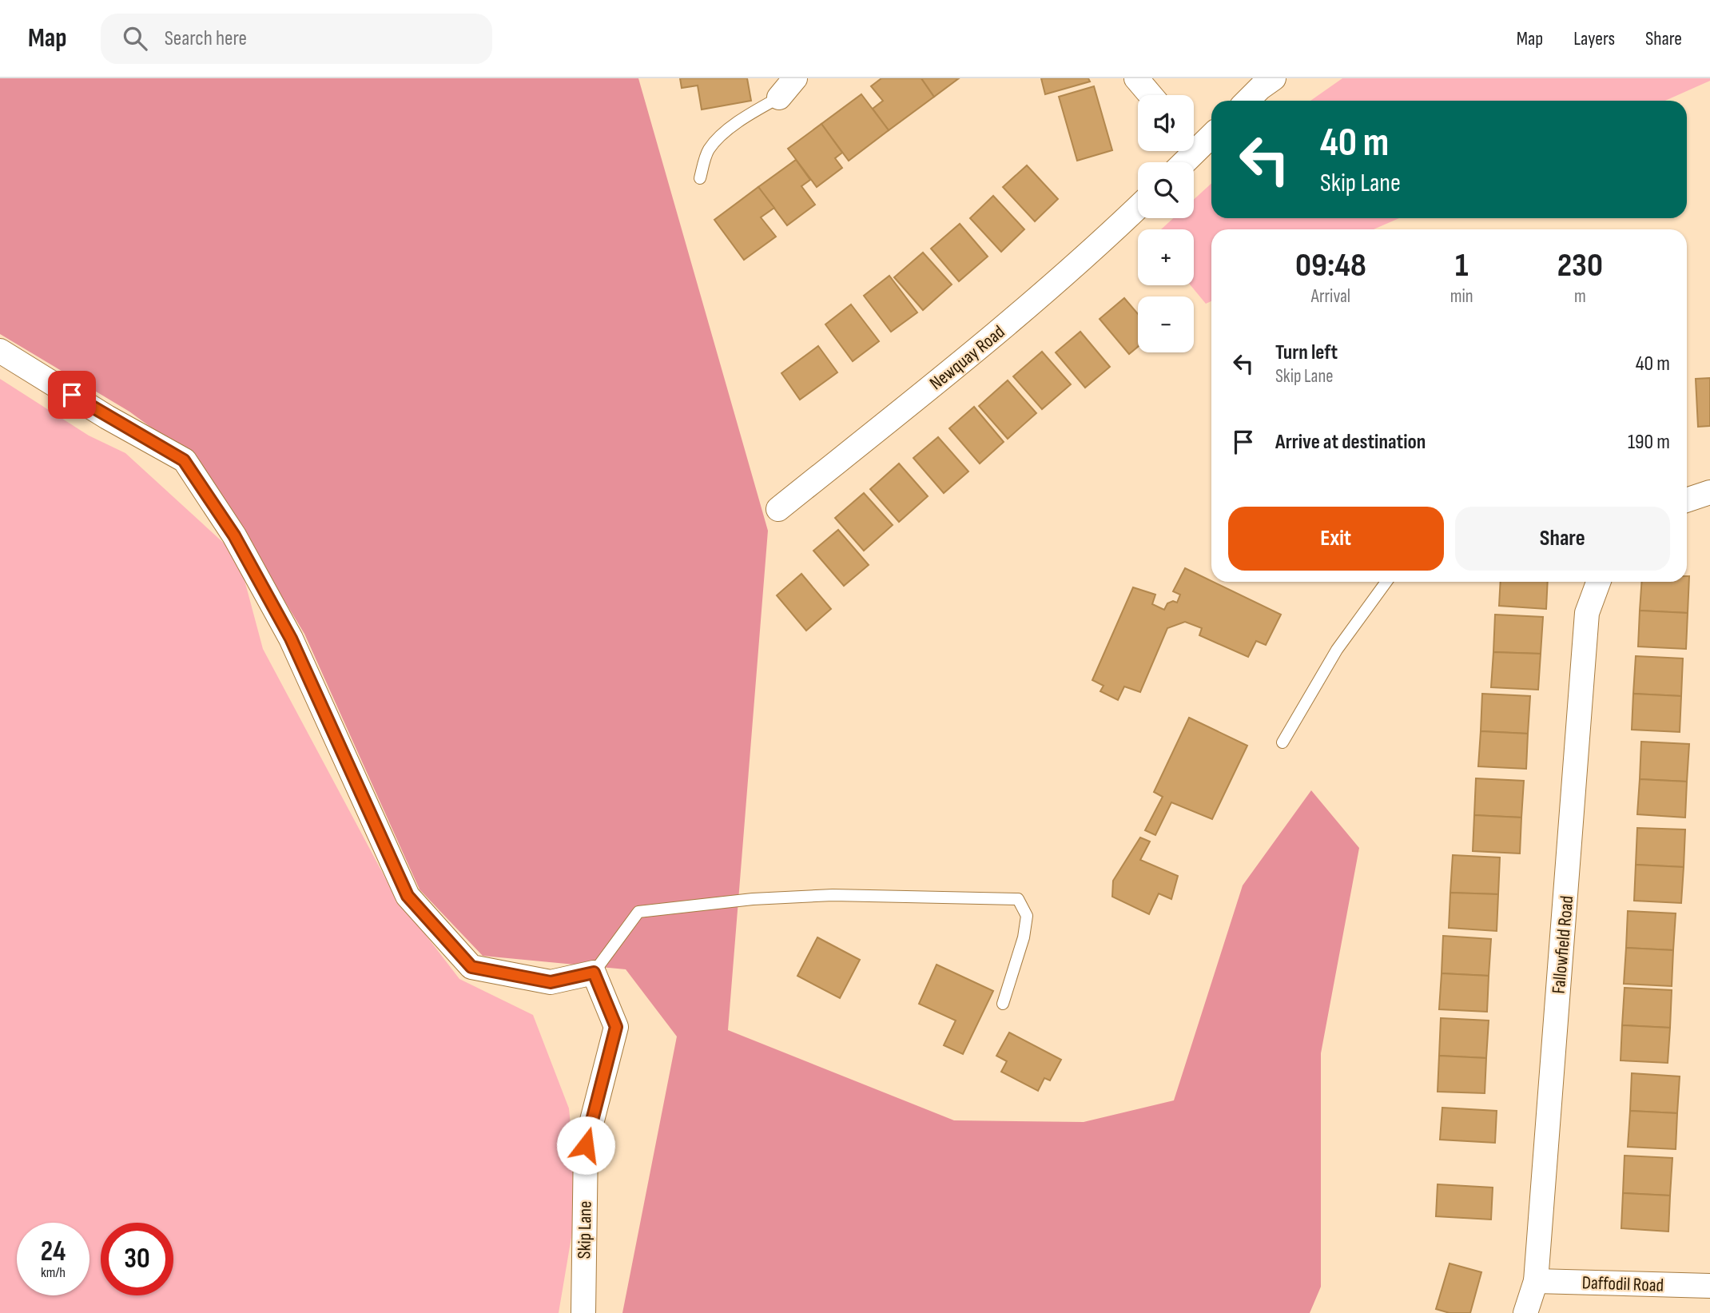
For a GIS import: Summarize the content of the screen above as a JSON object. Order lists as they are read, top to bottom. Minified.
{"streets":{"street":["Newquay Road","Fallowfield Road","Skip Lane","Daffodil Road"]},"crossings":[["Fallowfield Road","Daffodil Road"]],"page":{"header":"Map","search":"Search here","nav":["Map","Layers","Share"],"map_buttons":["+","−"],"turn":["40 m","Skip Lane"],"eta":["09:48","Arrival","1","min","230","m"],"list":[{"name":"Turn left","note":"Skip Lane","value":"40 m"},{"name":"Arrive at destination","value":"190 m"}],"buttons":["Exit","Share"],"speed":"24 km/h","limit":"30"}}
